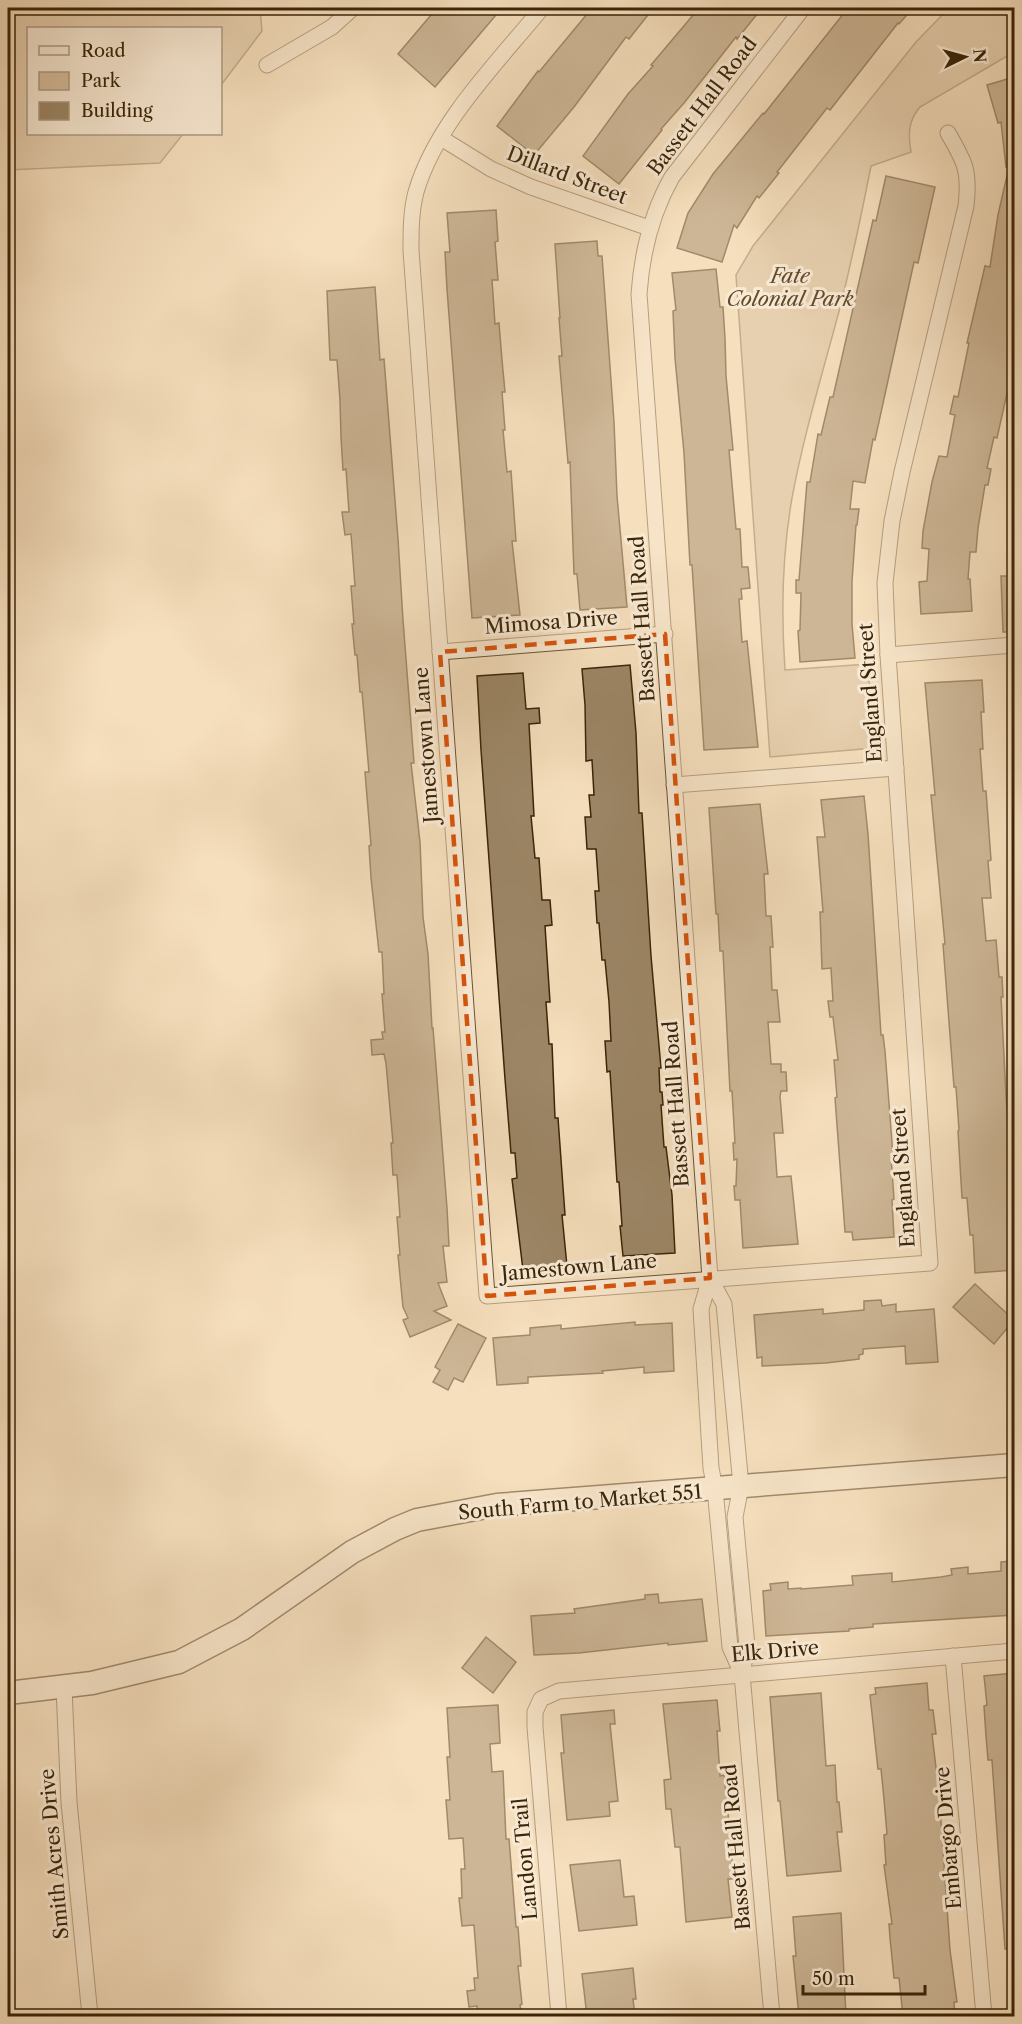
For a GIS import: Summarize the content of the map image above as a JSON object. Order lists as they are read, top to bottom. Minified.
{"streets":{"main road":["South Farm to Market 551"],"street":["Bassett Hall Road","Dillard Street","Mimosa Drive","England Street","Jamestown Lane","Elk Drive","Embargo Drive","Smith Acres Drive","Landon Trail"]},"crossings":[["Bassett Hall Road","Dillard Street"],["Bassett Hall Road","Mimosa Drive"],["Bassett Hall Road","England Street"],["Bassett Hall Road","Jamestown Lane"],["Bassett Hall Road","South Farm to Market 551"],["Bassett Hall Road","Elk Drive"],["Dillard Street","Jamestown Lane"],["Mimosa Drive","Jamestown Lane"],["England Street","Jamestown Lane"],["South Farm to Market 551","Smith Acres Drive"],["Elk Drive","Embargo Drive"],["Elk Drive","Landon Trail"]],"parks":["Fate Colonial Park"],"legend":["Road","Park","Building"],"scale_bar":"50 m","north":"right"}
